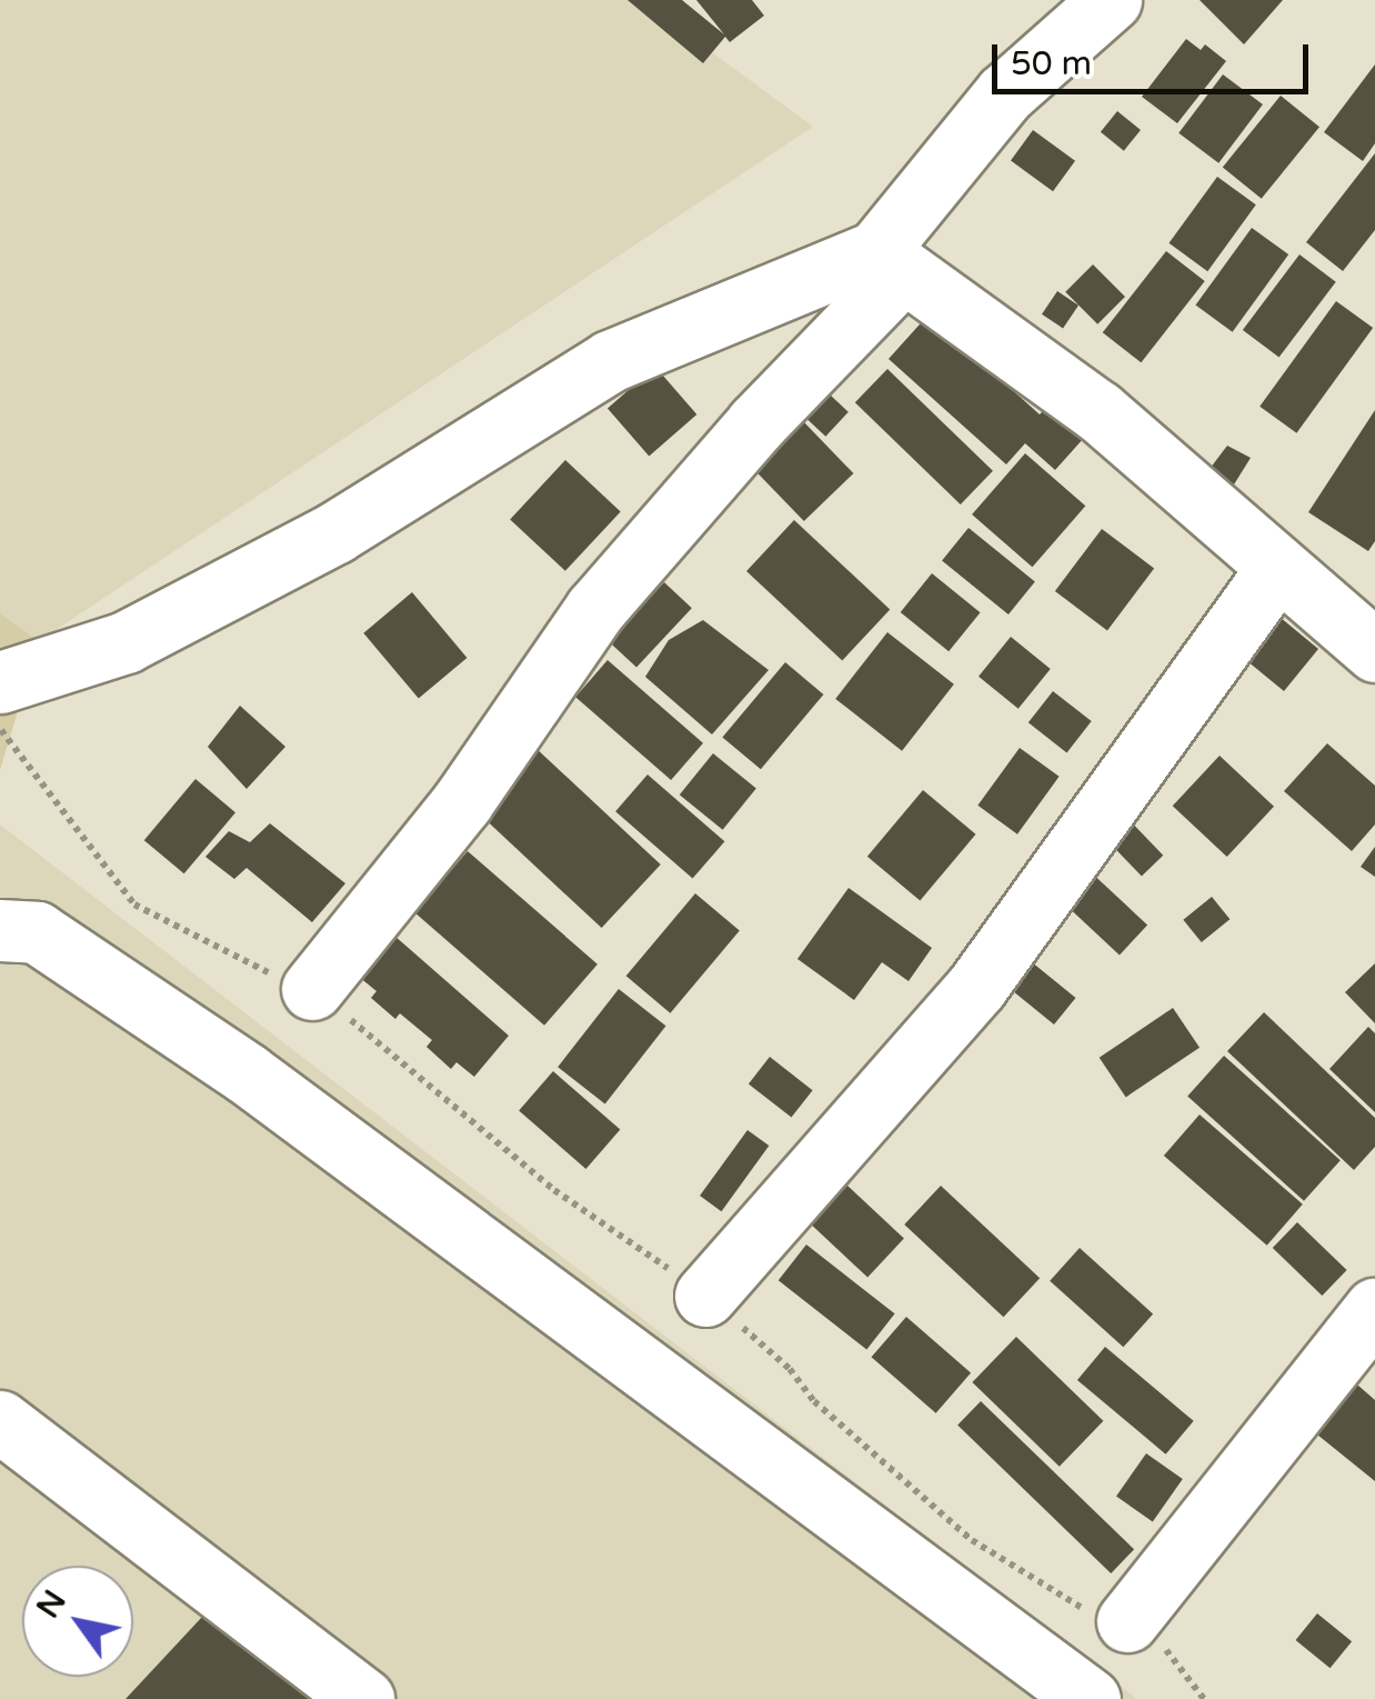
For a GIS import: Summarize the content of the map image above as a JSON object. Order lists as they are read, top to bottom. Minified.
{"scale_bar":"50 m","north":"top left"}
